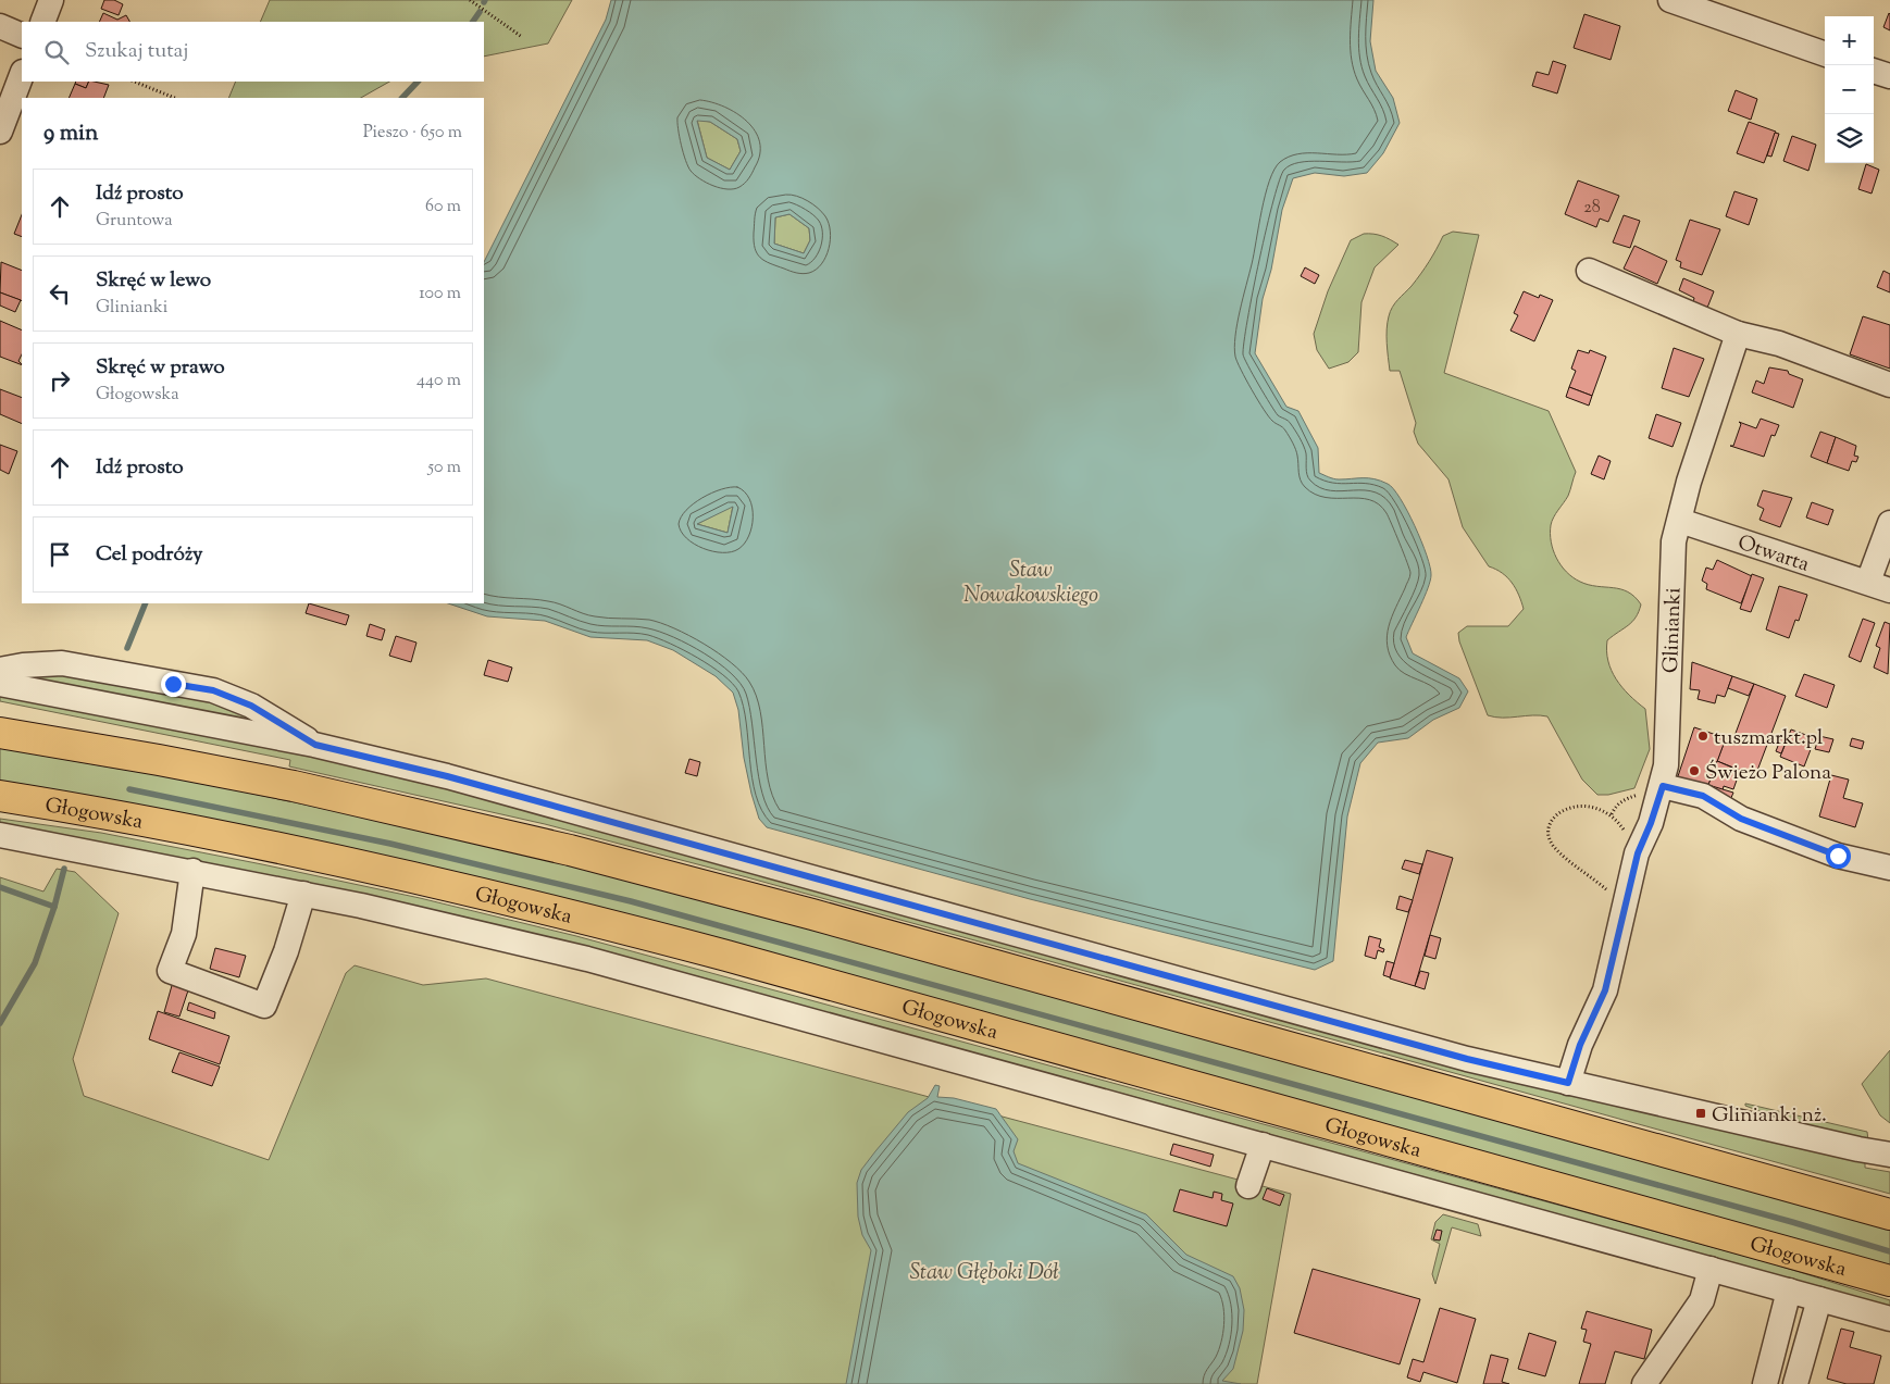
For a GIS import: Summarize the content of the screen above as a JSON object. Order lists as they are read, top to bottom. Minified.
{"streets":{"main road":["Głogowska"],"street":["Otwarta","Glinianki"]},"crossings":[["Otwarta","Glinianki"]],"water":["Staw Nowakowskiego","Staw Głęboki Dół"],"places":{"other":["tuszmarkt.pl","Świeżo Palona"],"transit":["Glinianki nż."]},"house_numbers":["28"],"page":{"map_buttons":["+","−"],"search":"Szukaj tutaj","heading":["9 min","Pieszo · 650 m"],"list":[["Idź prosto","Gruntowa","60 m"],["Skręć w lewo","Glinianki","100 m"],["Skręć w prawo","Głogowska","440 m"],["Idź prosto","50 m"],"Cel podróży"]}}
